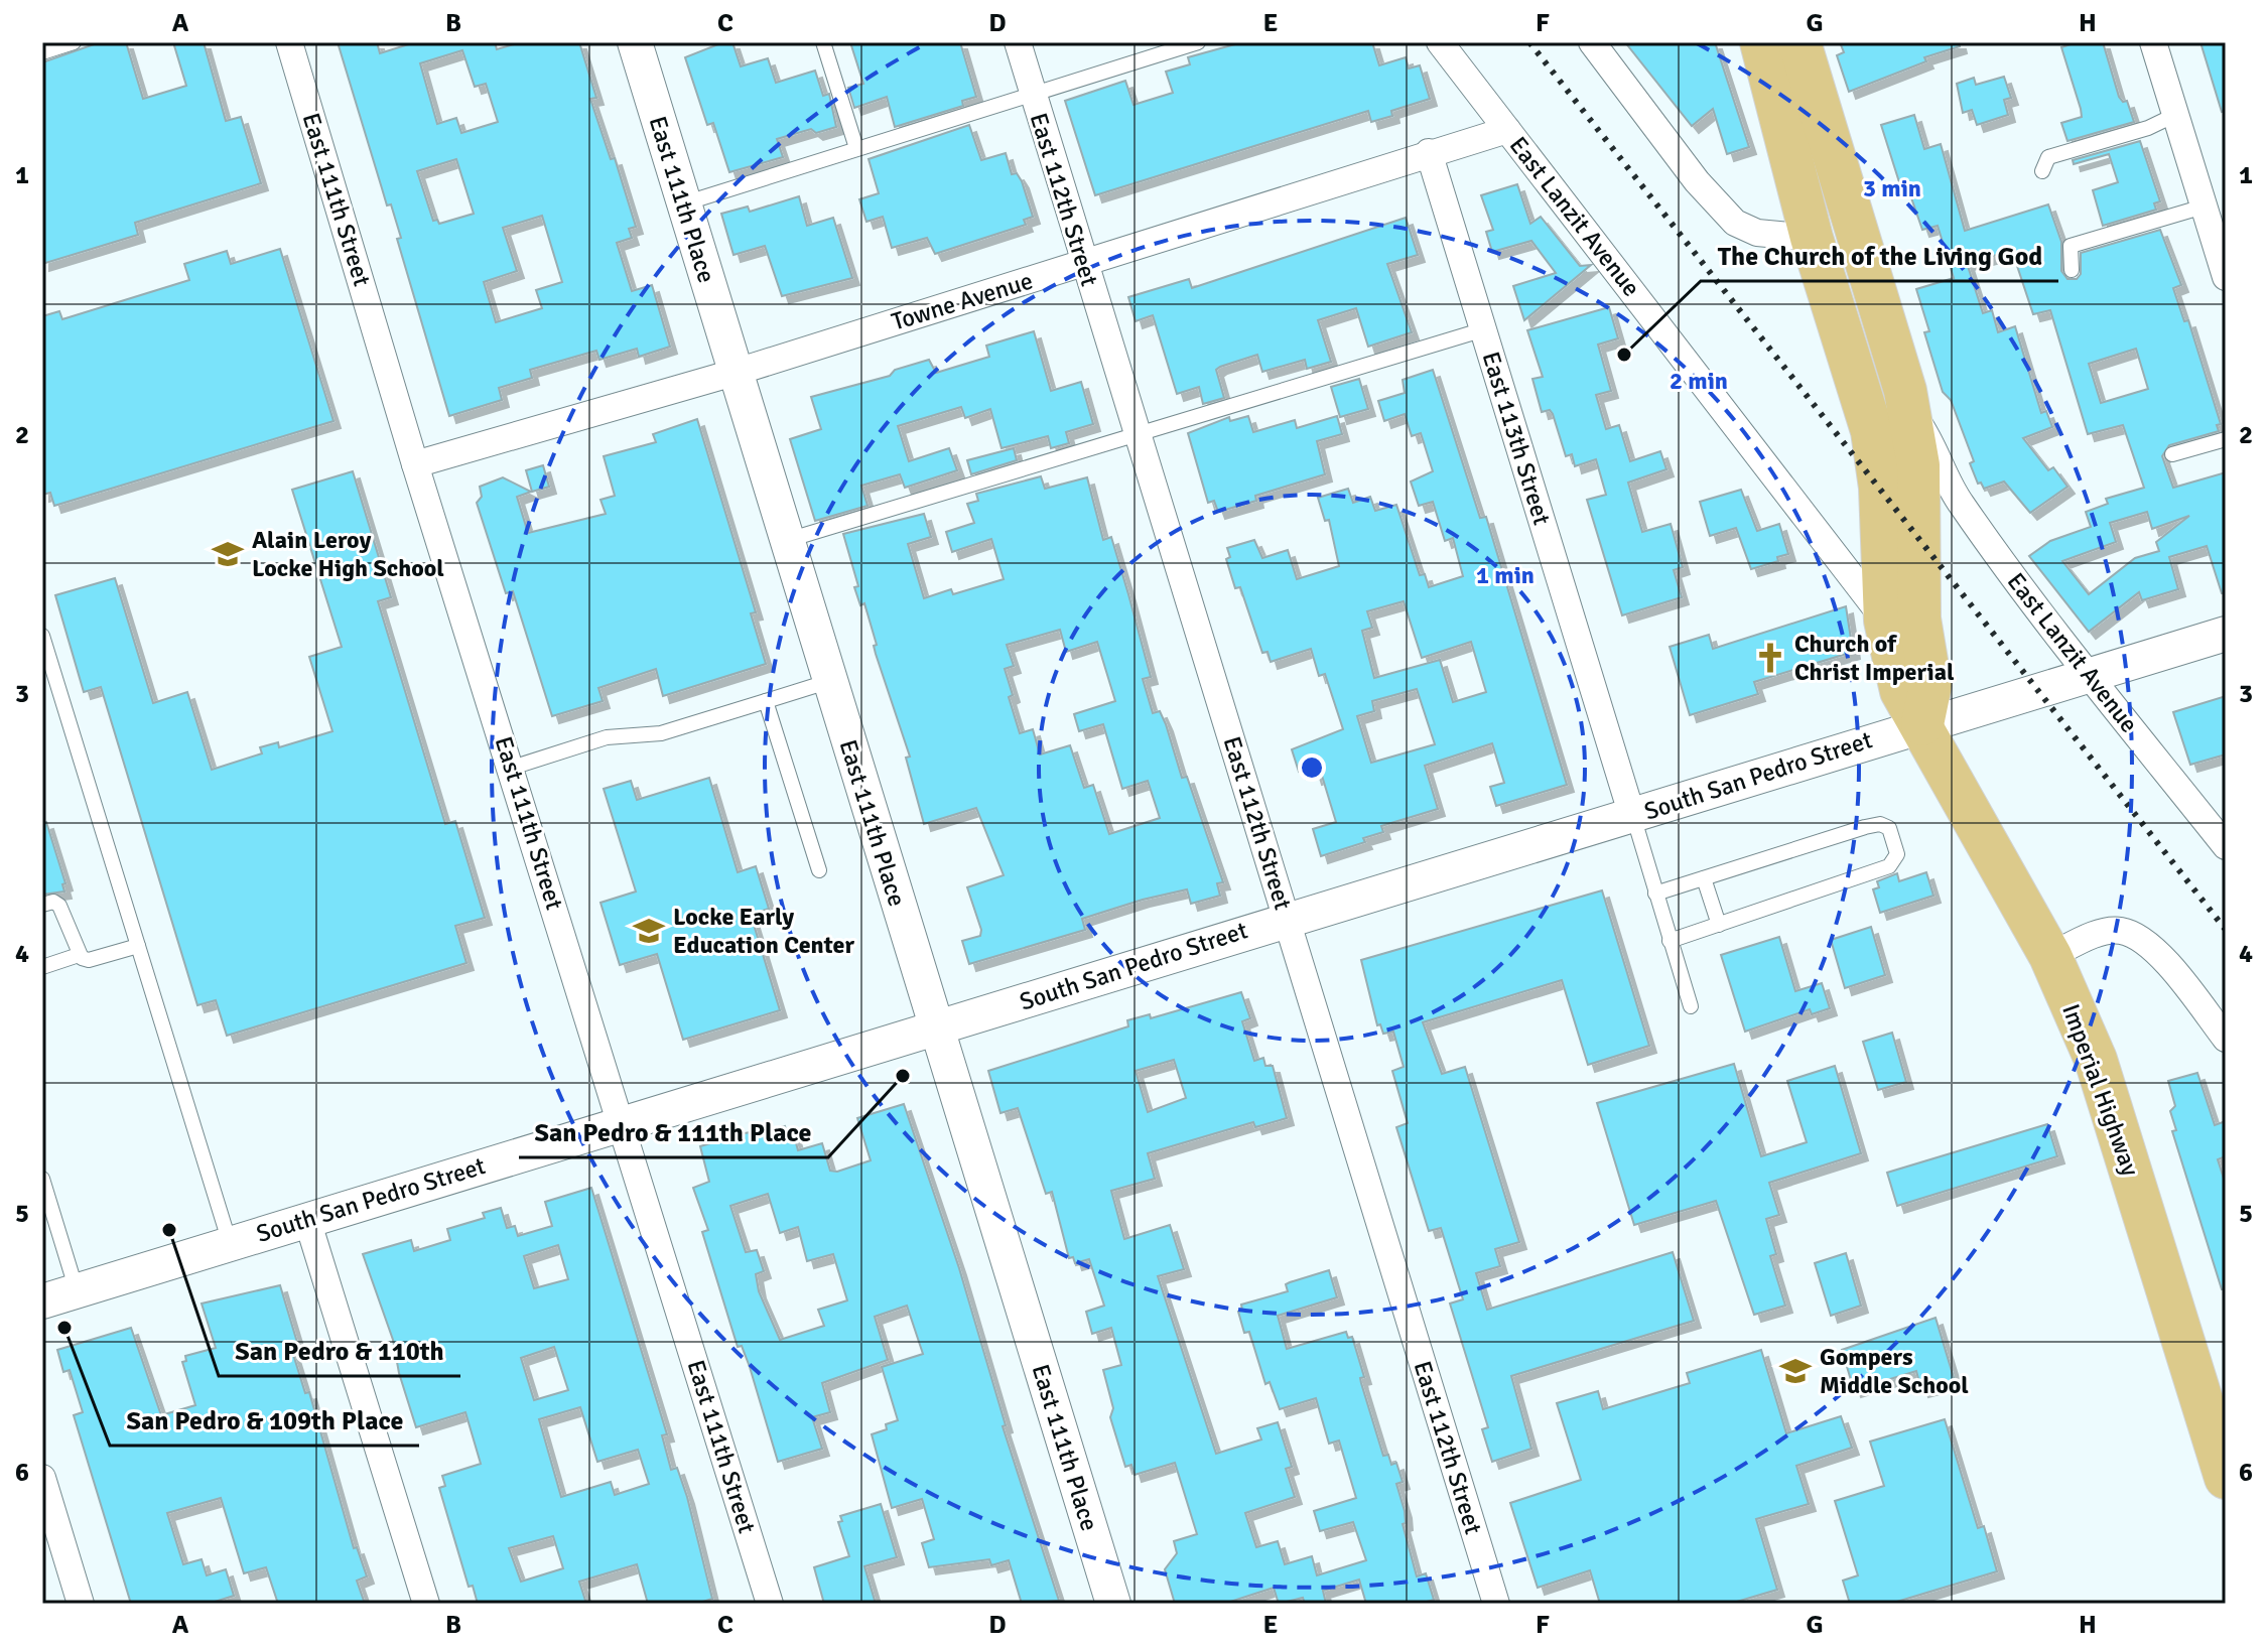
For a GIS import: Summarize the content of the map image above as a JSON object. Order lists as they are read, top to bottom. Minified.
{"streets":{"main road":["Imperial Highway"],"street":["East 111th Street","East 111th Place","East 112th Street","East Lanzit Avenue","Towne Avenue","East 113th Street","South San Pedro Street"]},"crossings":[["East 111th Street","Towne Avenue"],["East 111th Street","South San Pedro Street"],["East 111th Place","Towne Avenue"],["East 111th Place","South San Pedro Street"],["East 112th Street","Towne Avenue"],["East 112th Street","South San Pedro Street"],["East Lanzit Avenue","Towne Avenue"],["East Lanzit Avenue","South San Pedro Street"],["East Lanzit Avenue","Imperial Highway"],["Towne Avenue","East 113th Street"],["East 113th Street","South San Pedro Street"],["South San Pedro Street","Imperial Highway"]],"places":{"other":["The Church of the Living God","San Pedro & 111th Place","San Pedro & 110th","San Pedro & 109th Place"],"school or university":["Alain Leroy Locke High School","Locke Early Education Center","Gompers Middle School"],"church":["Church of Christ Imperial"]},"grid":{"columns":["A","B","C","D","E","F","G","H"],"rows":["1","2","3","4","5","6"]},"rings":["3 min","2 min","1 min"]}
